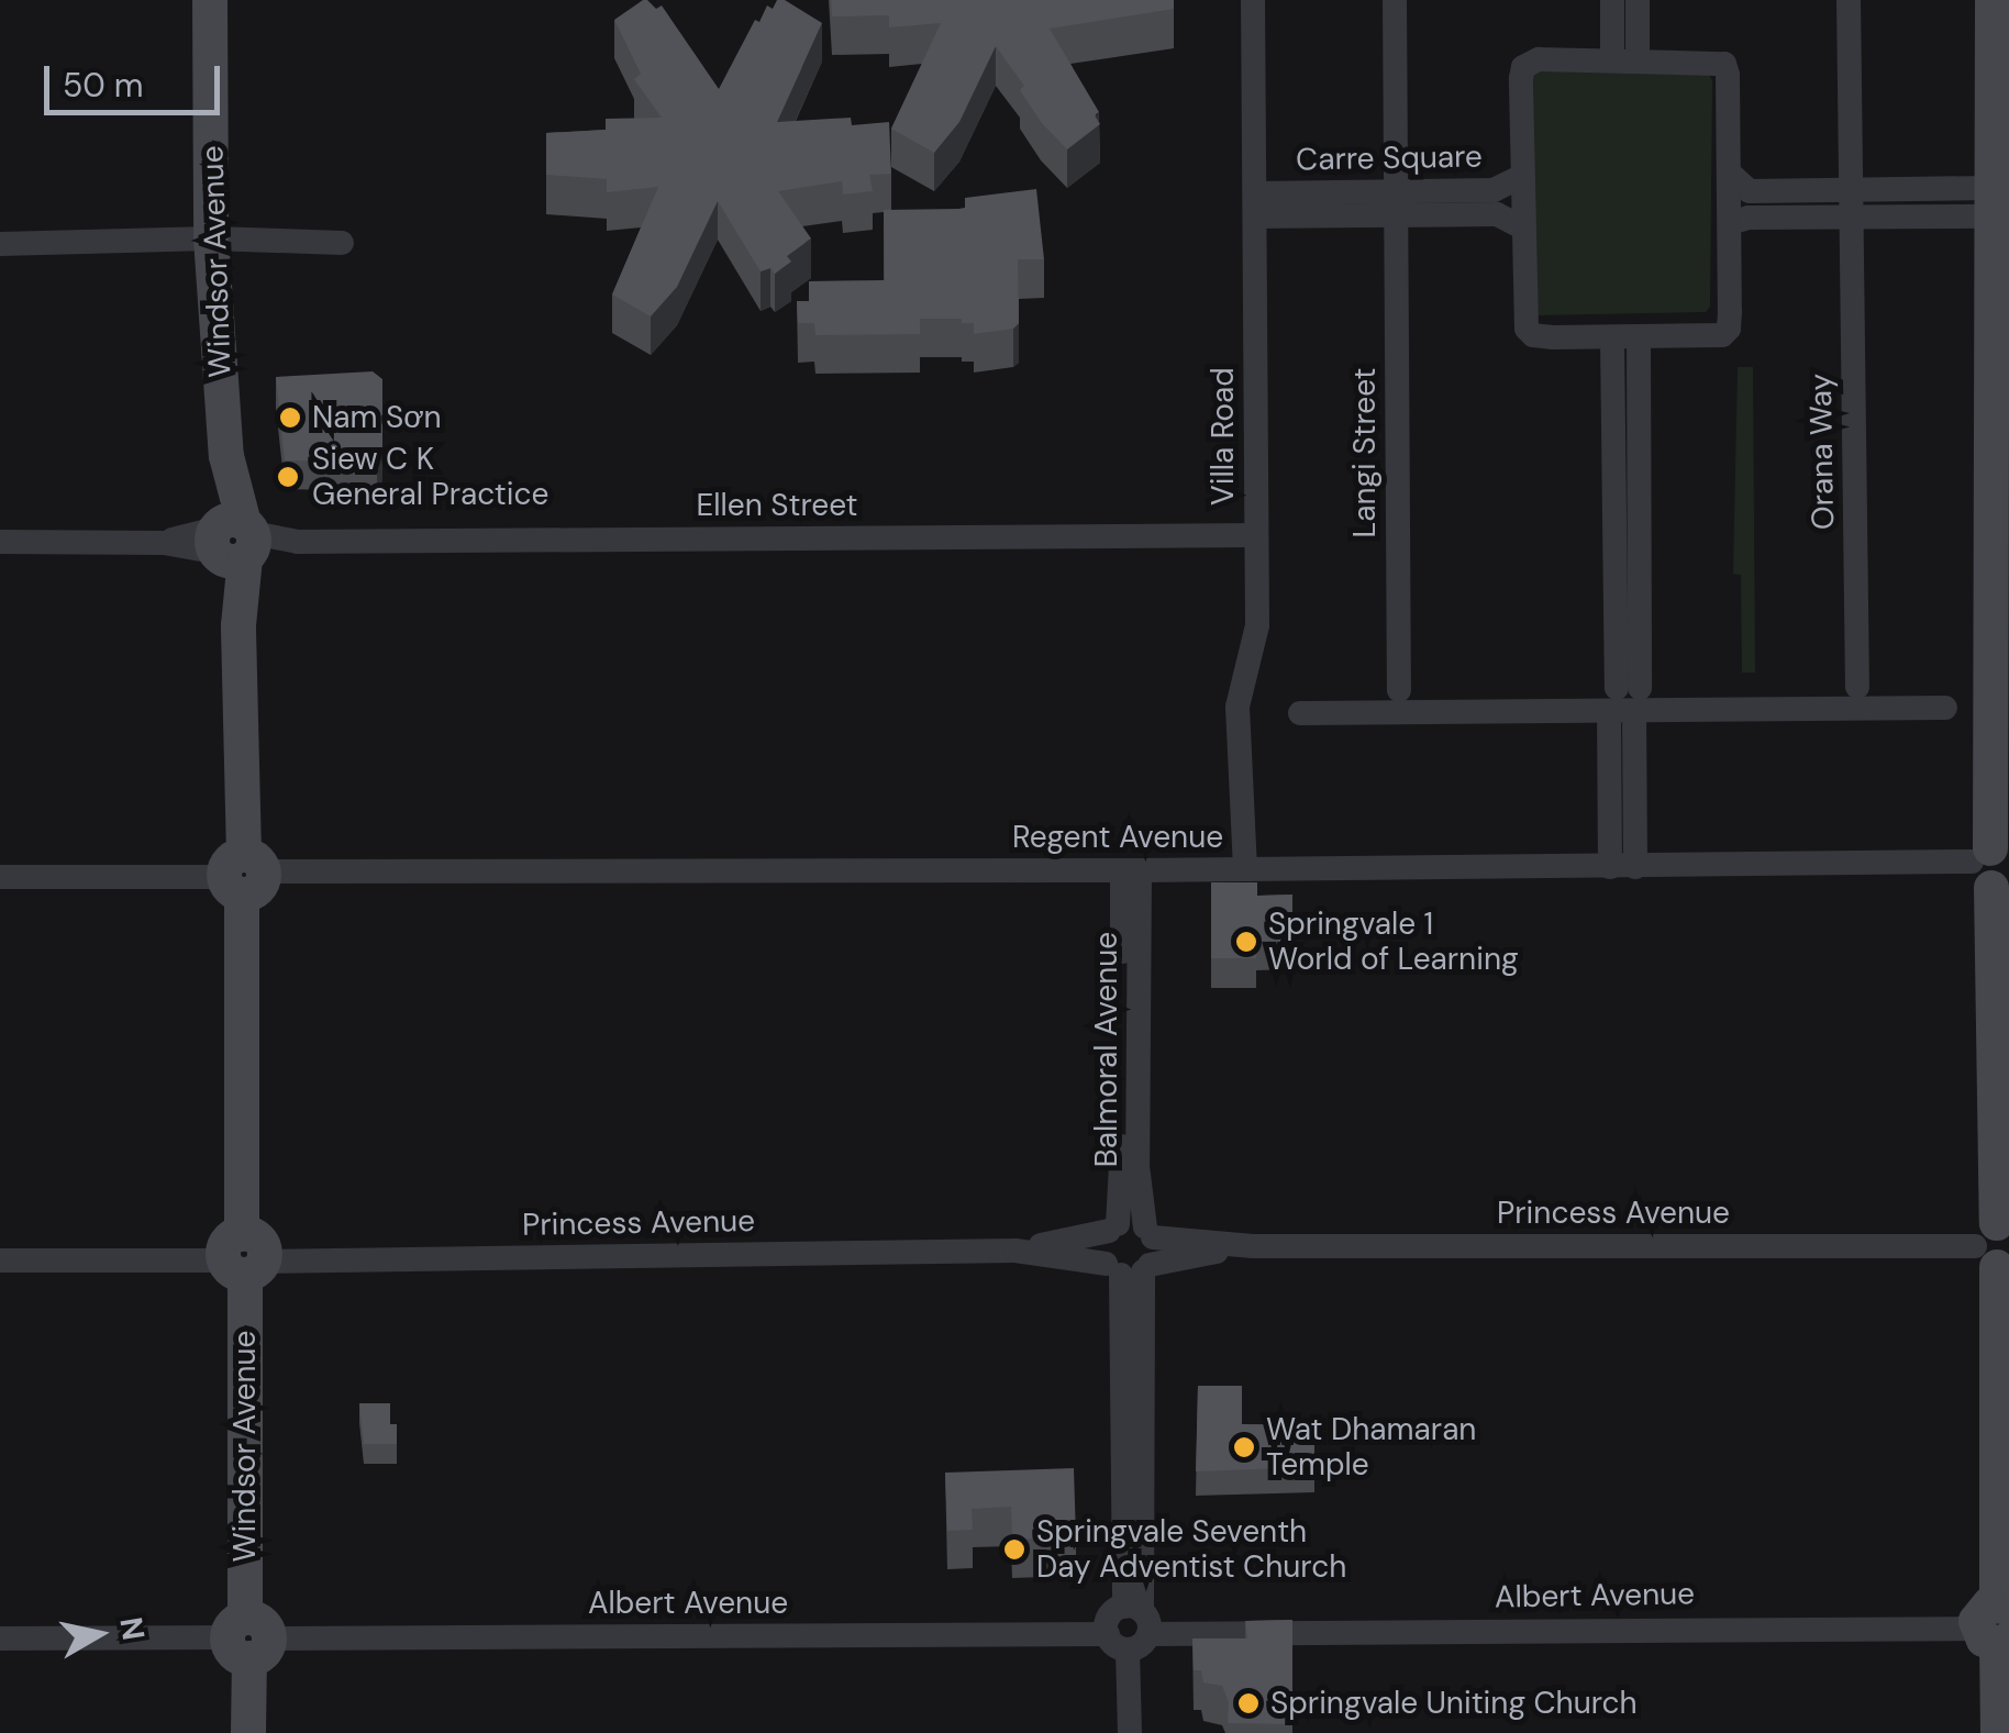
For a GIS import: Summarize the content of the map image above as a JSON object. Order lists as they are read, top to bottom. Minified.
{"streets":{"street":["Carre Square","Windsor Avenue","Villa Road","Orana Way","Langi Street","Ellen Street","Regent Avenue","Balmoral Avenue","Princess Avenue","Albert Avenue"]},"crossings":[["Carre Square","Villa Road"],["Carre Square","Langi Street"],["Windsor Avenue","Ellen Street"],["Windsor Avenue","Regent Avenue"],["Windsor Avenue","Princess Avenue"],["Windsor Avenue","Albert Avenue"],["Villa Road","Ellen Street"],["Villa Road","Regent Avenue"],["Regent Avenue","Balmoral Avenue"],["Balmoral Avenue","Princess Avenue"]],"places":["Nam Sơn","Siew C K General Practice","Springvale 1 World of Learning","Wat Dhamaran Temple","Springvale Seventh Day Adventist Church","Springvale Uniting Church"],"scale_bar":"50 m","north":"right"}
